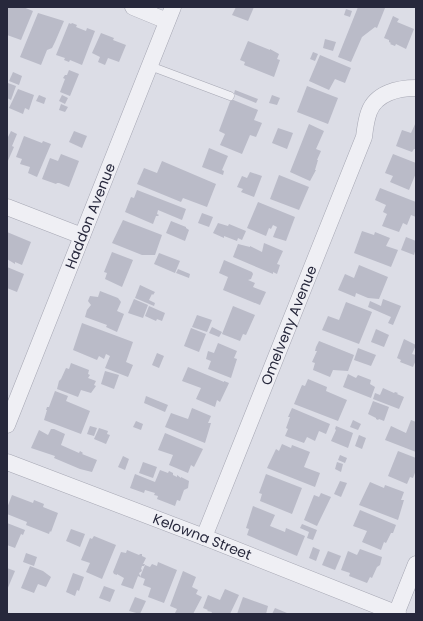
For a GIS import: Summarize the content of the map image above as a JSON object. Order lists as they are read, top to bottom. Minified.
{"streets":{"street":["Haddon Avenue","Omelveny Avenue","Kelowna Street"]},"crossings":[["Omelveny Avenue","Kelowna Street"]]}
